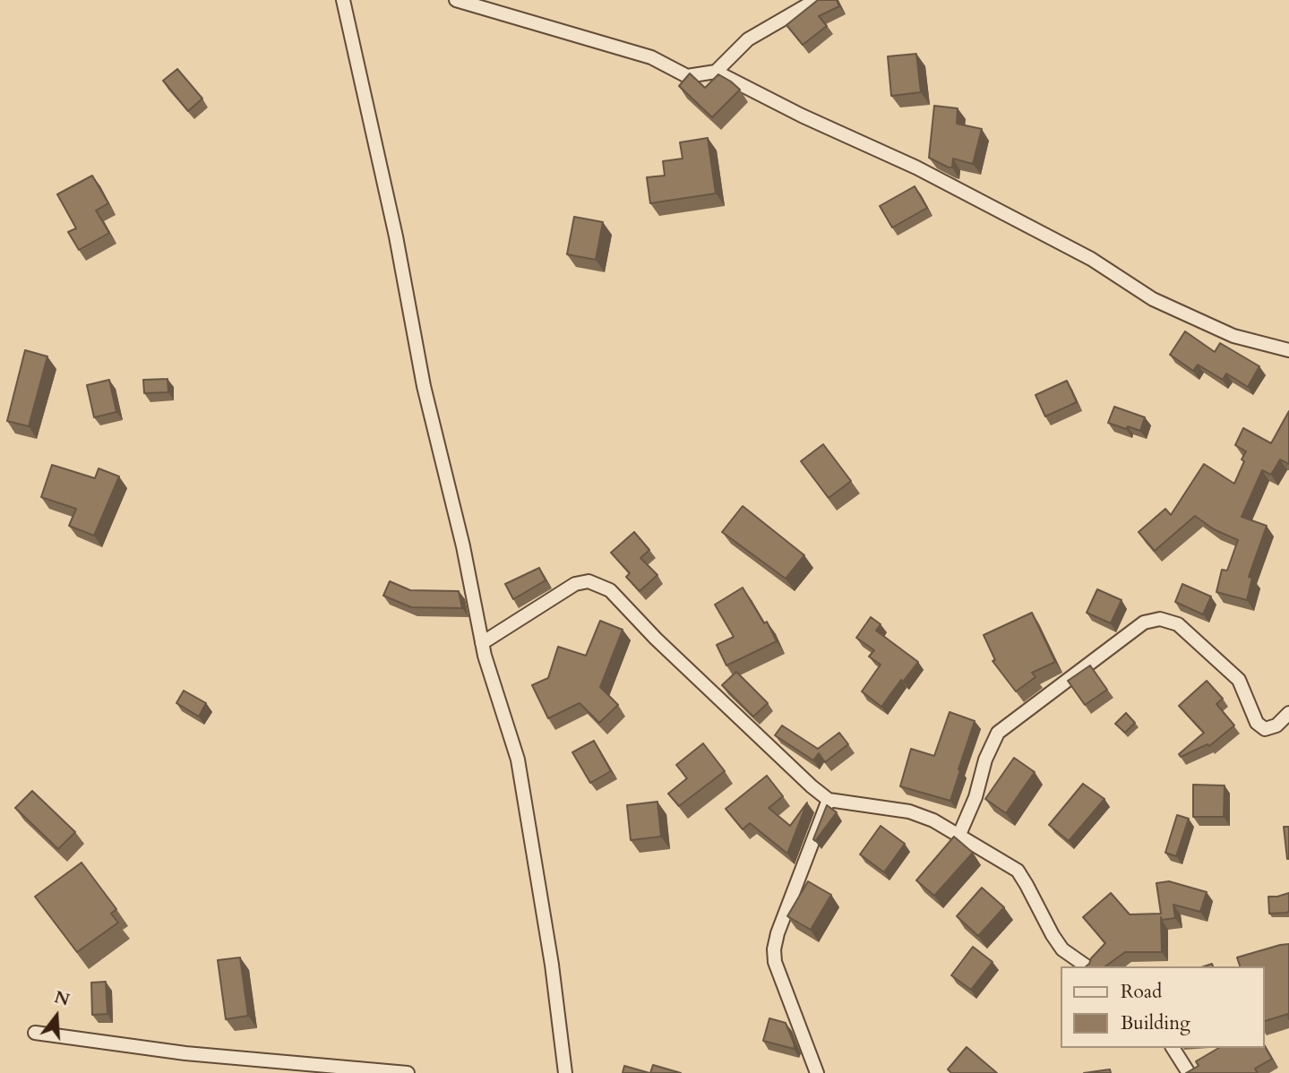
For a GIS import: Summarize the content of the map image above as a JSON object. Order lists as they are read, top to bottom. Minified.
{"legend":["Road","Building"],"north":"top"}
